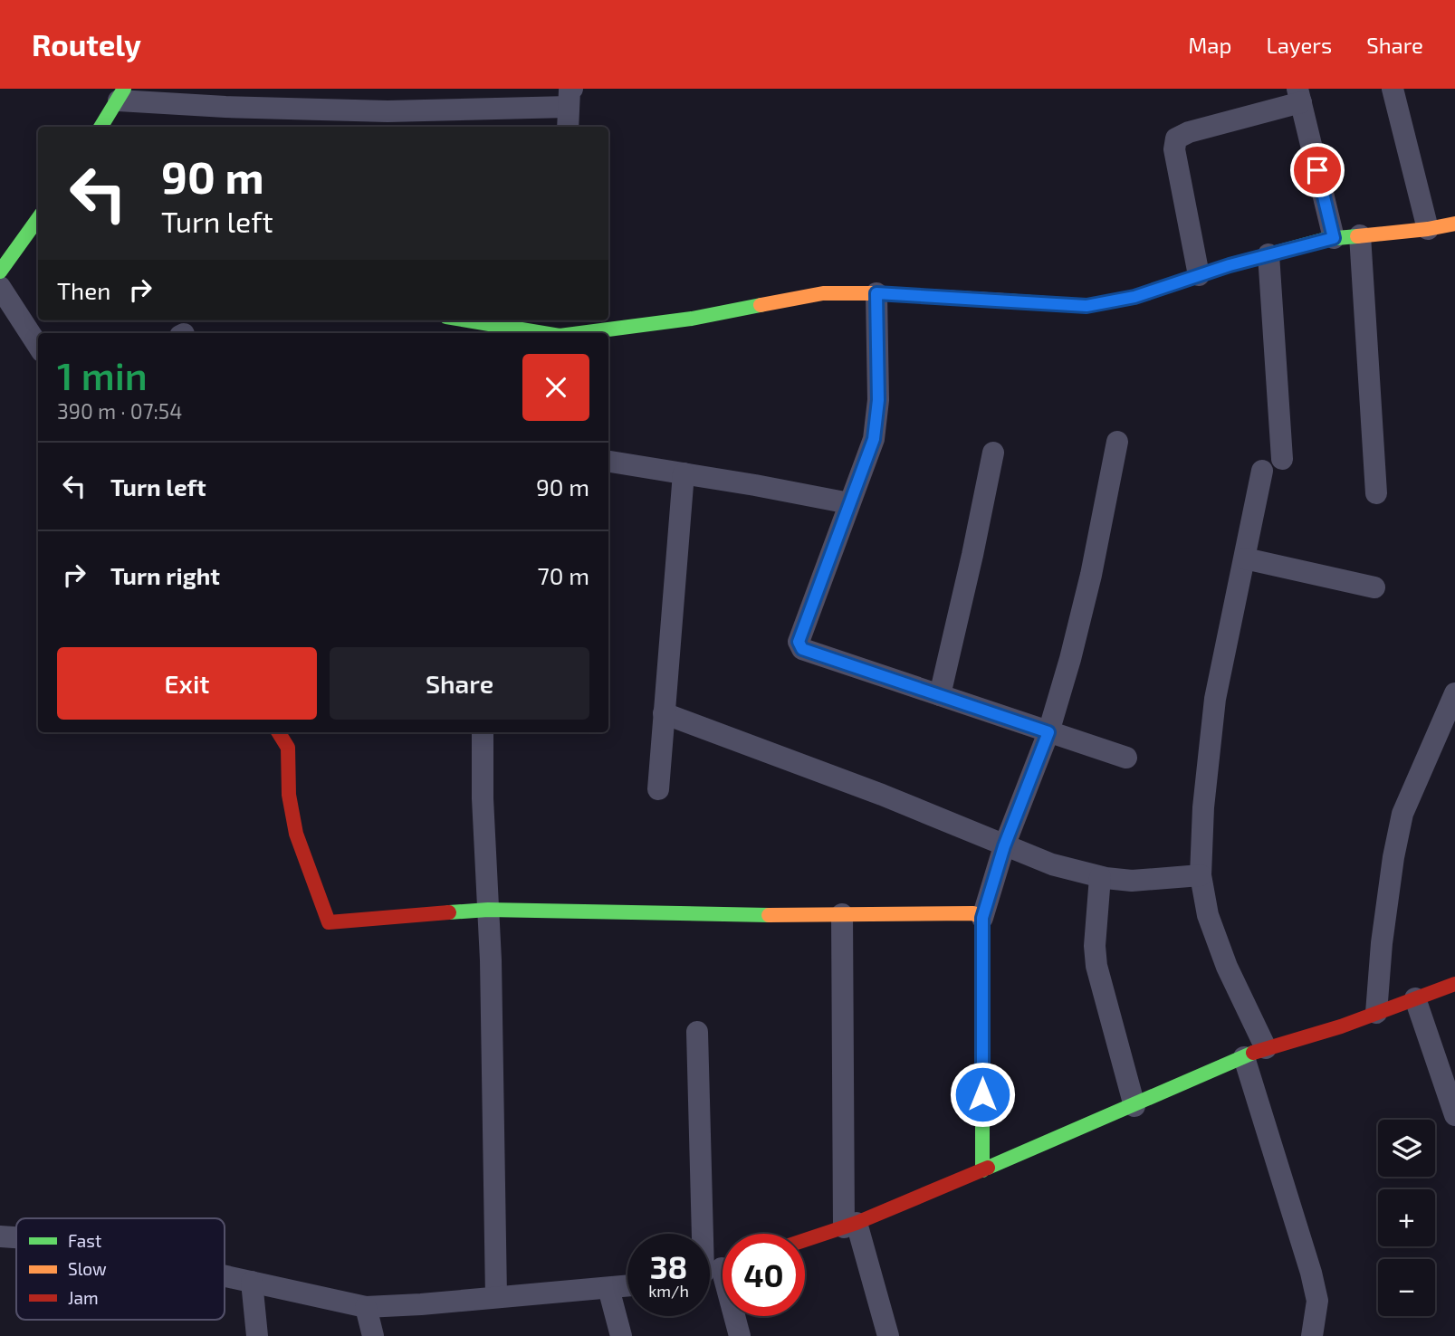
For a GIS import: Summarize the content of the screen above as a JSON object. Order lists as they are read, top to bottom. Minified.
{"legend":["Fast","Slow","Jam"],"page":{"header":"Routely","nav":["Map","Layers","Share"],"turn":["90 m","Turn left"],"then":"Then","heading":["1 min","390 m · 07:54"],"list":[{"name":"Turn left","value":"90 m"},{"name":"Turn right","value":"70 m"}],"buttons":["Exit","Share"],"map_buttons":["+","−"],"speed":"38 km/h","limit":"40"}}
